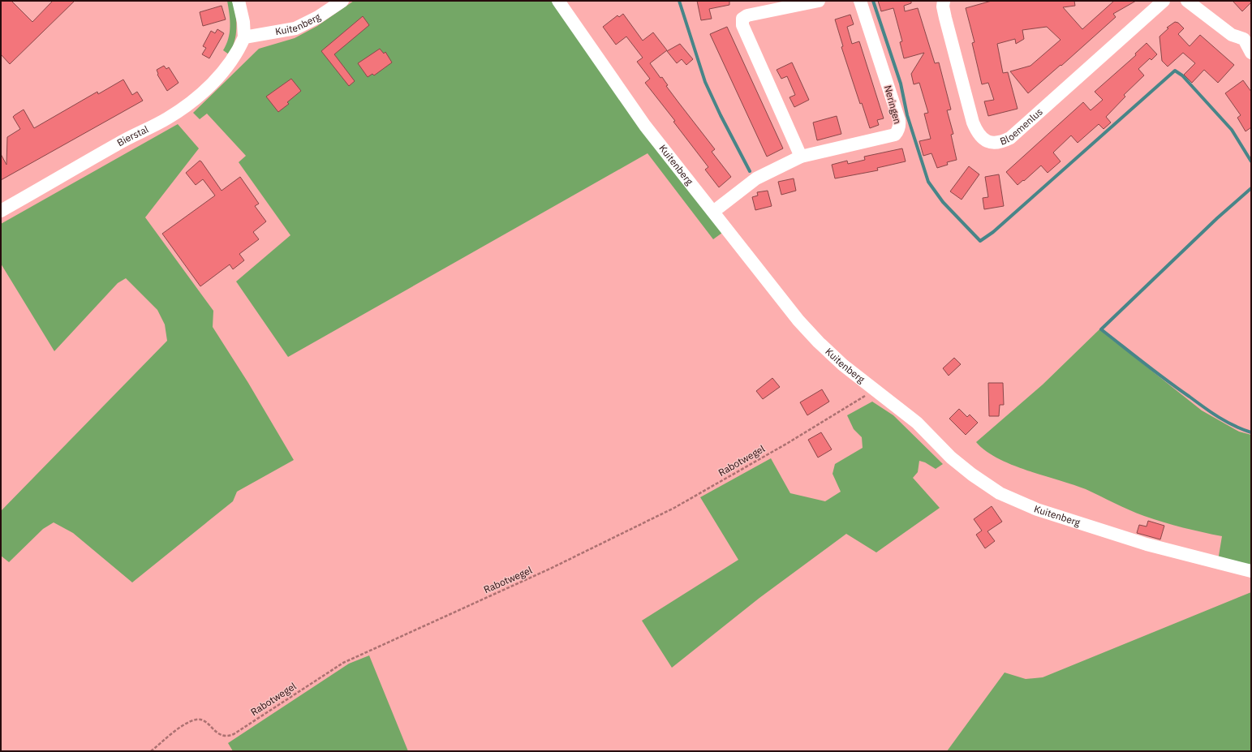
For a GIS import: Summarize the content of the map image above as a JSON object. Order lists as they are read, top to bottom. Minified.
{"streets":{"street":["Kuitenberg","Neringen","Bloemenlus","Bierstal"],"path":["Rabotwegel"]},"crossings":[["Kuitenberg","Neringen"],["Kuitenberg","Bierstal"],["Kuitenberg","Rabotwegel"]]}
